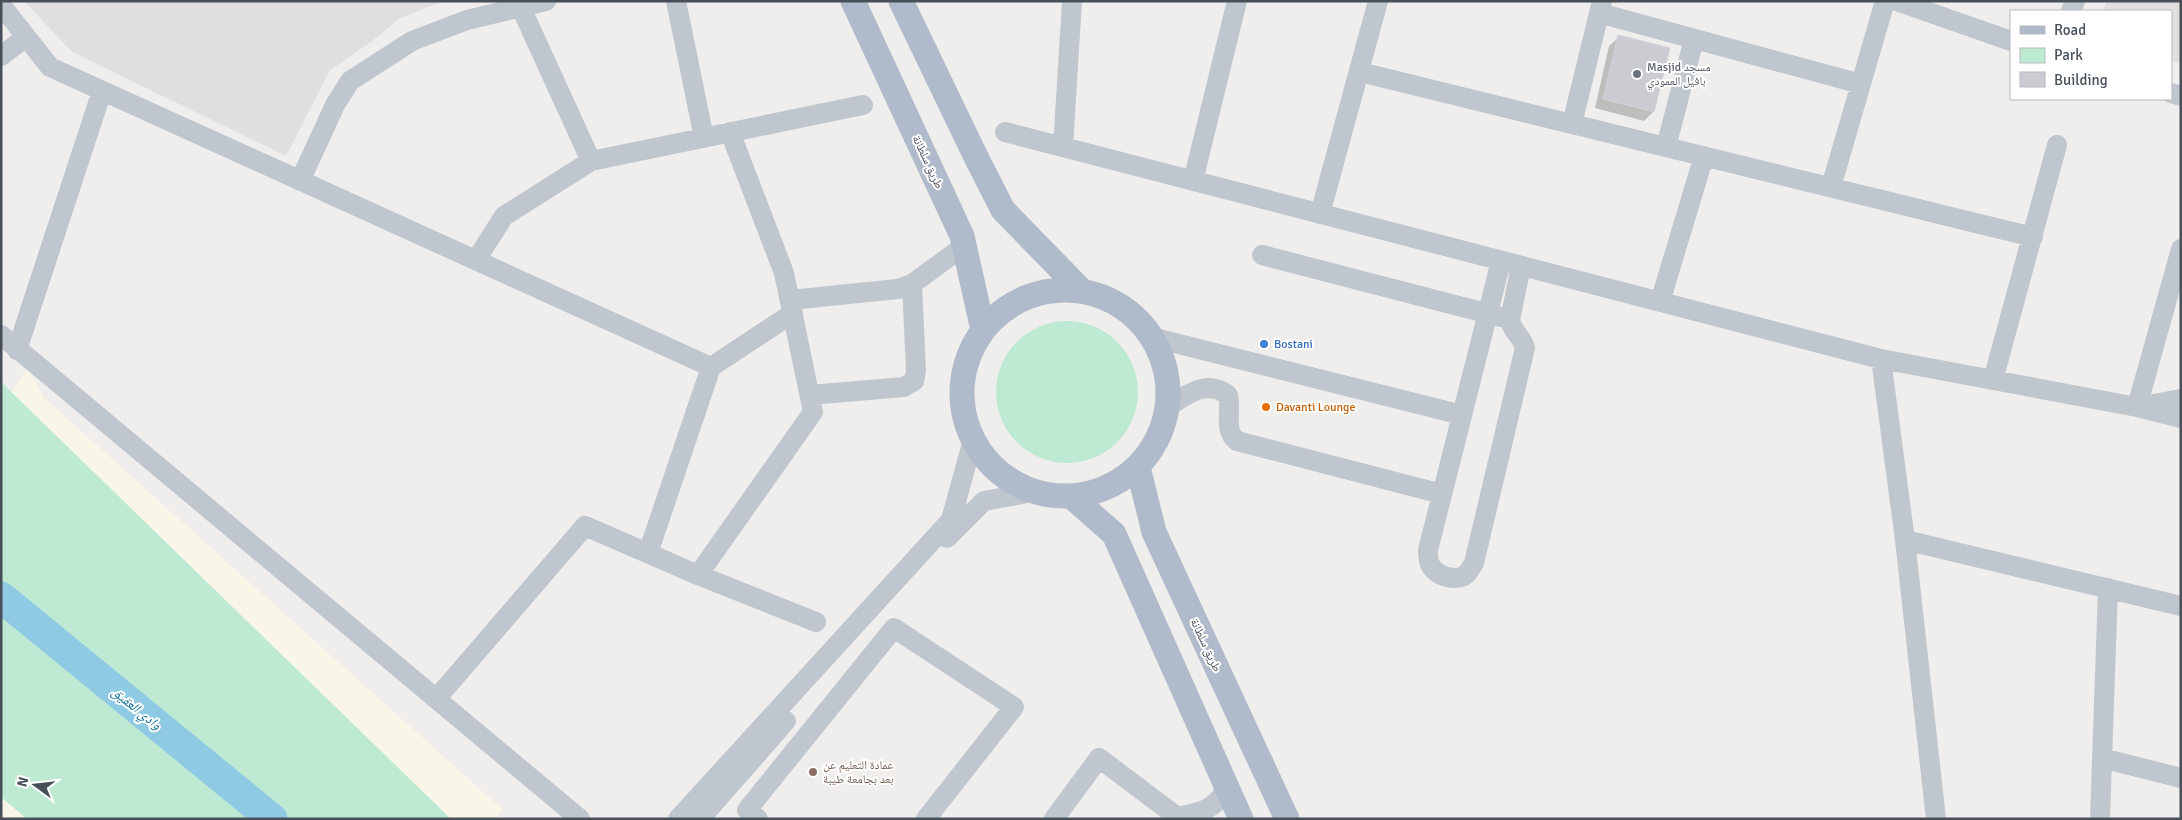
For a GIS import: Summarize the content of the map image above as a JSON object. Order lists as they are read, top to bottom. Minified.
{"streets":{"main road":["طريق سلطانة"]},"water":["وادي العقيق"],"places":["Masjid مسجد بافيل العمودي","Bostani","Davanti Lounge","عمادة التعليم عن بعد بجامعة طيبة"],"legend":["Road","Park","Building"],"north":"left"}
